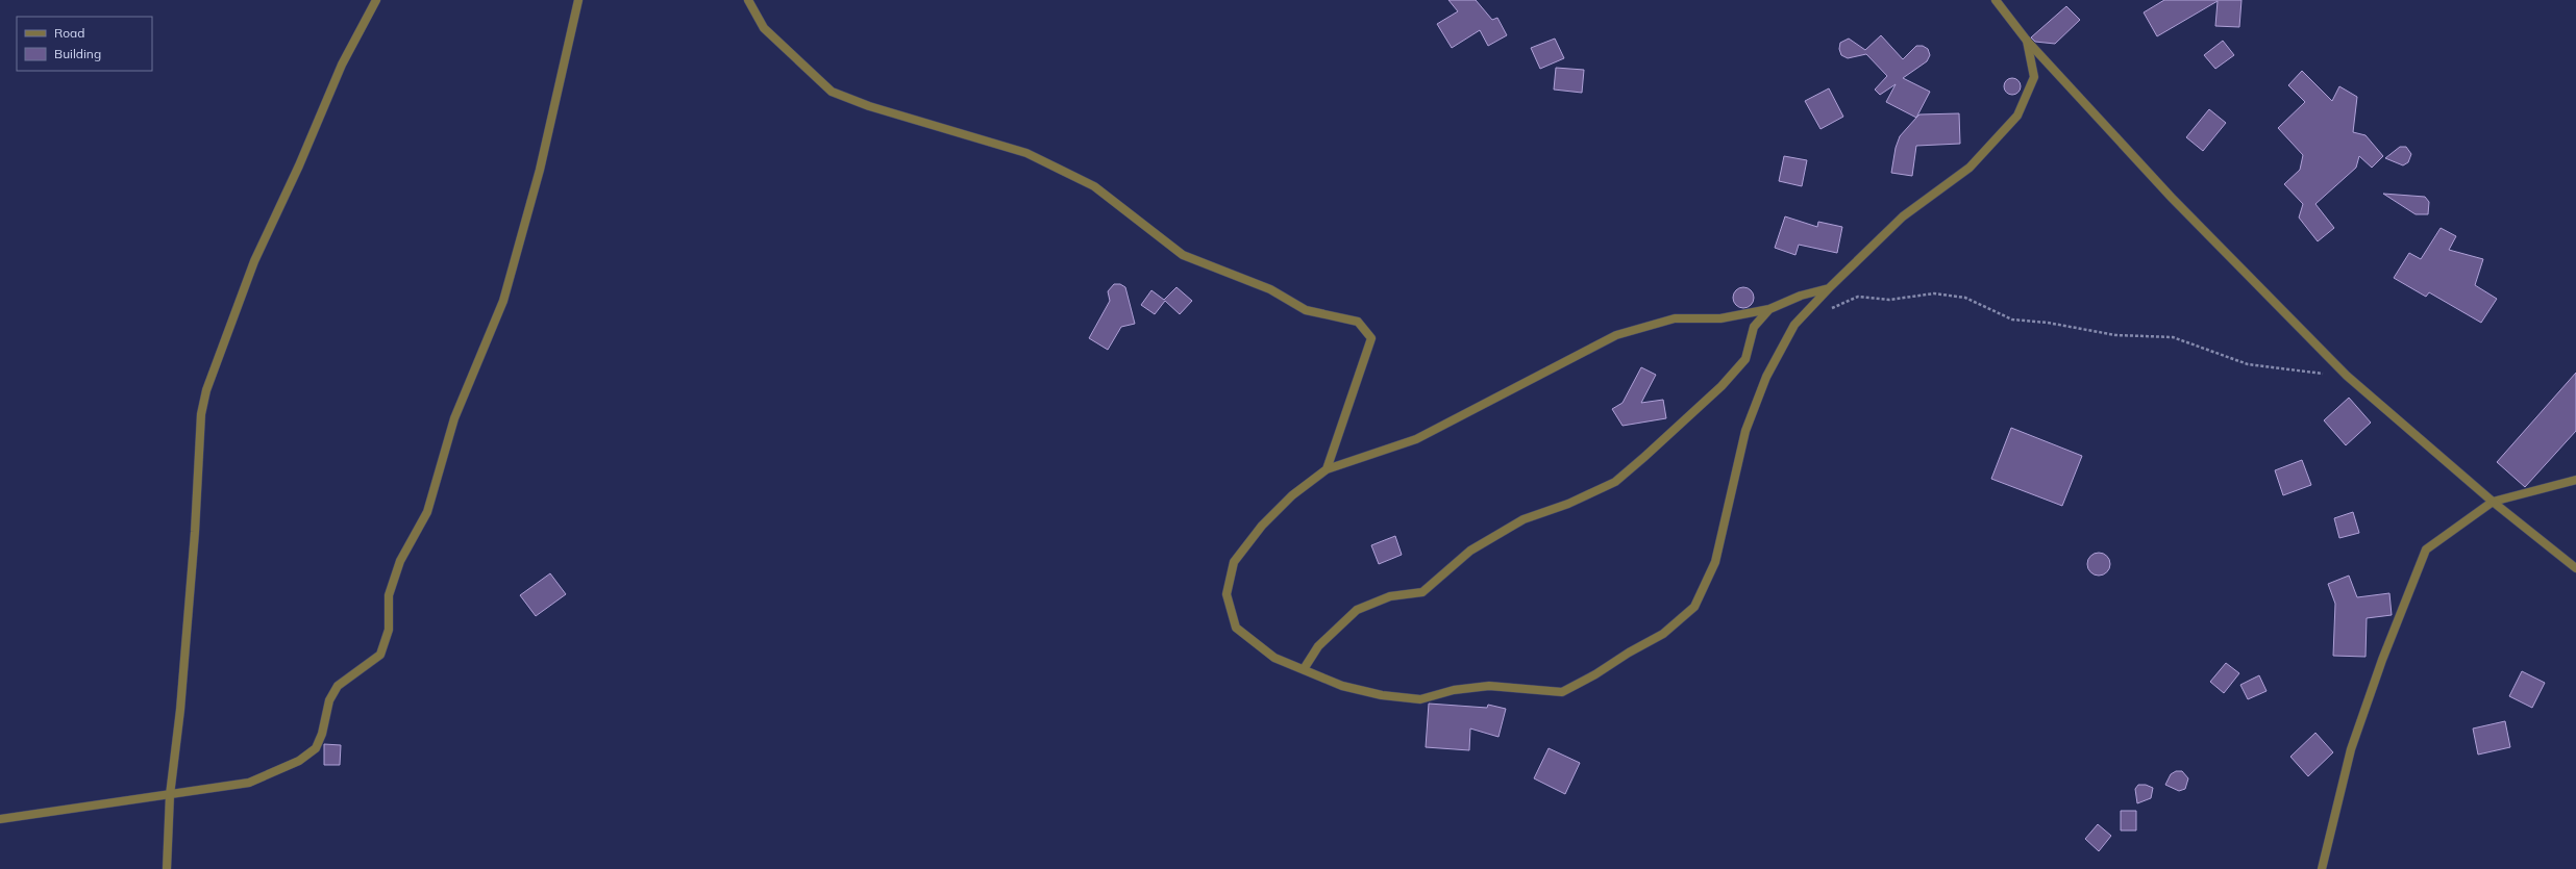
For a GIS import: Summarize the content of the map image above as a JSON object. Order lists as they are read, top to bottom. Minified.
{"legend":["Road","Building"]}
